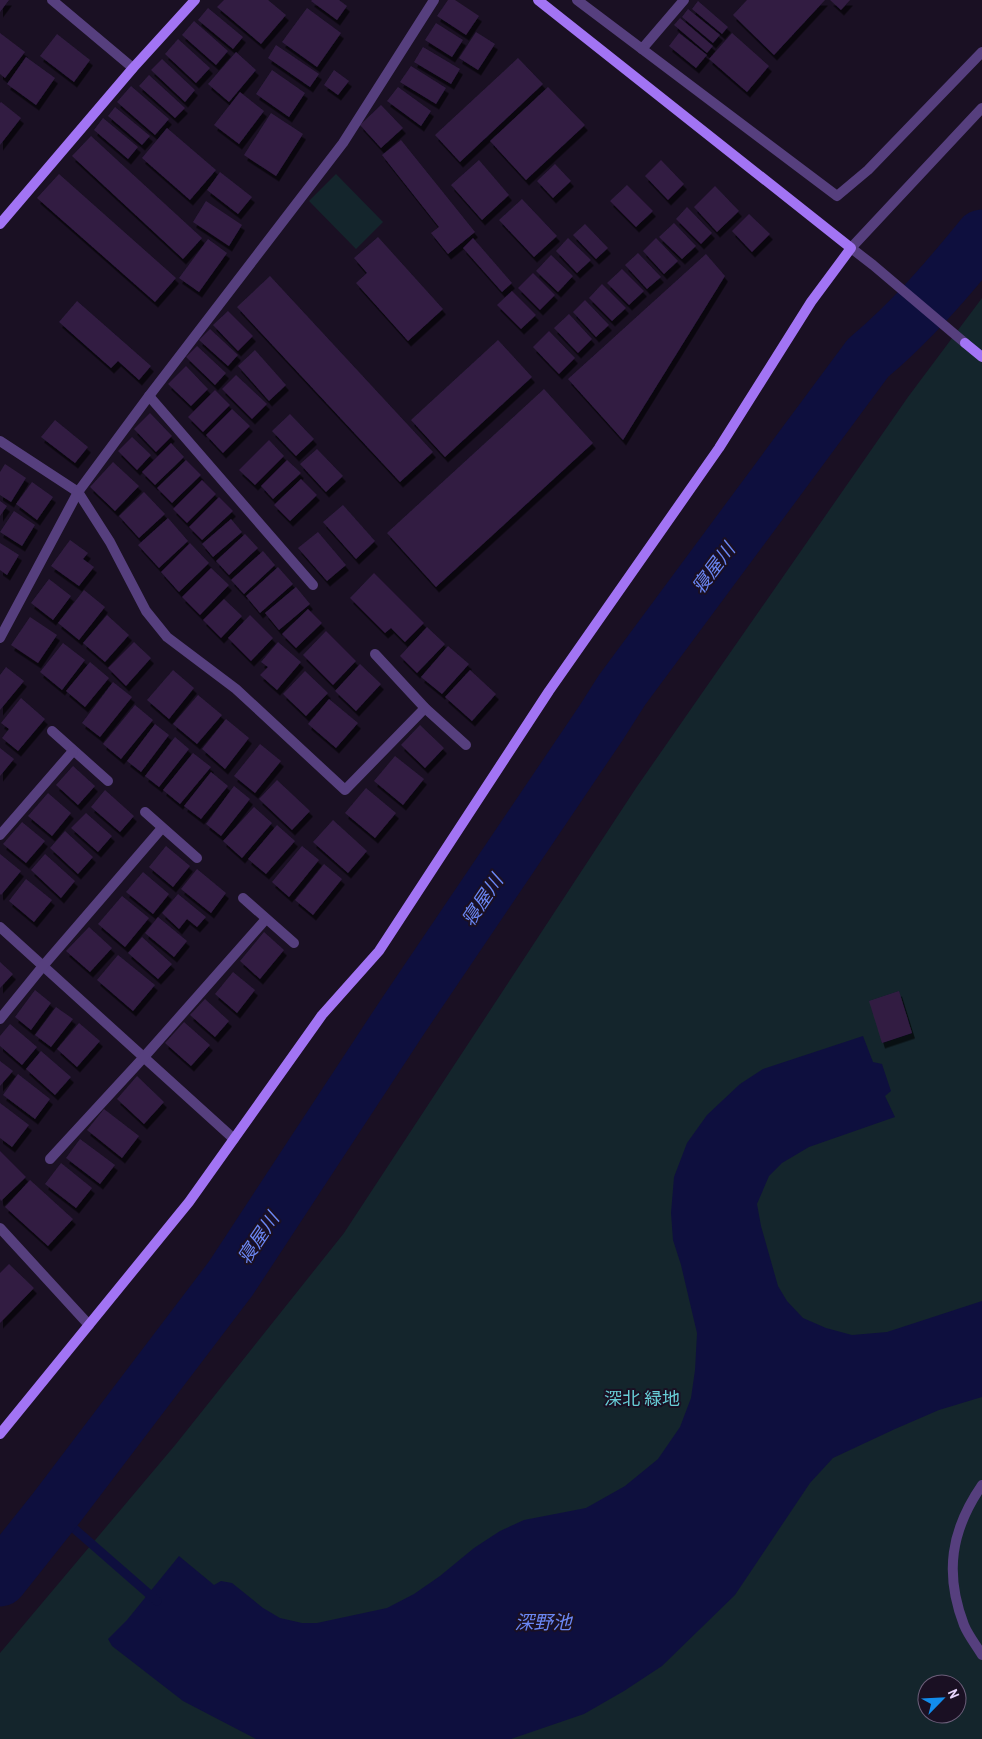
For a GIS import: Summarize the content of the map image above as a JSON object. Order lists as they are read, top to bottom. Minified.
{"water":["寝屋川","深野池"],"parks":["深北 緑地"],"north":"top right"}
